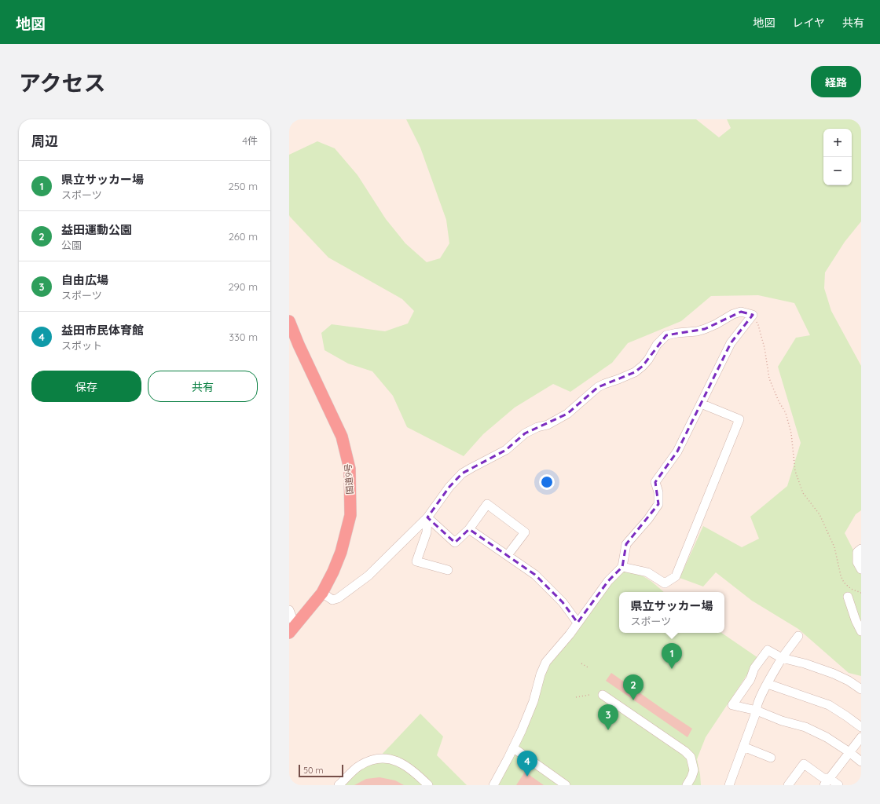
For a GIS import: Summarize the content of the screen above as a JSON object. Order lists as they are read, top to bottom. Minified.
{"streets":{"highway":["国道9号"]},"scale_bar":"50 m","page":{"header":"地図","nav":["地図","レイヤ","共有"],"title":"アクセス","buttons":["経路",["保存","共有"]],"heading":["周辺","4件"],"map_buttons":["+","−"],"list":[{"mark":"1","name":"県立サッカー場","note":"スポーツ","value":"250 m"},{"mark":"2","name":"益田運動公園","note":"公園","value":"260 m"},{"mark":"3","name":"自由広場","note":"スポーツ","value":"290 m"},{"mark":"4","name":"益田市民体育館","note":"スポット","value":"330 m"}],"popup":["県立サッカー場","スポーツ"],"pins":["1","2","3","4"],"scale":"50 m"}}
